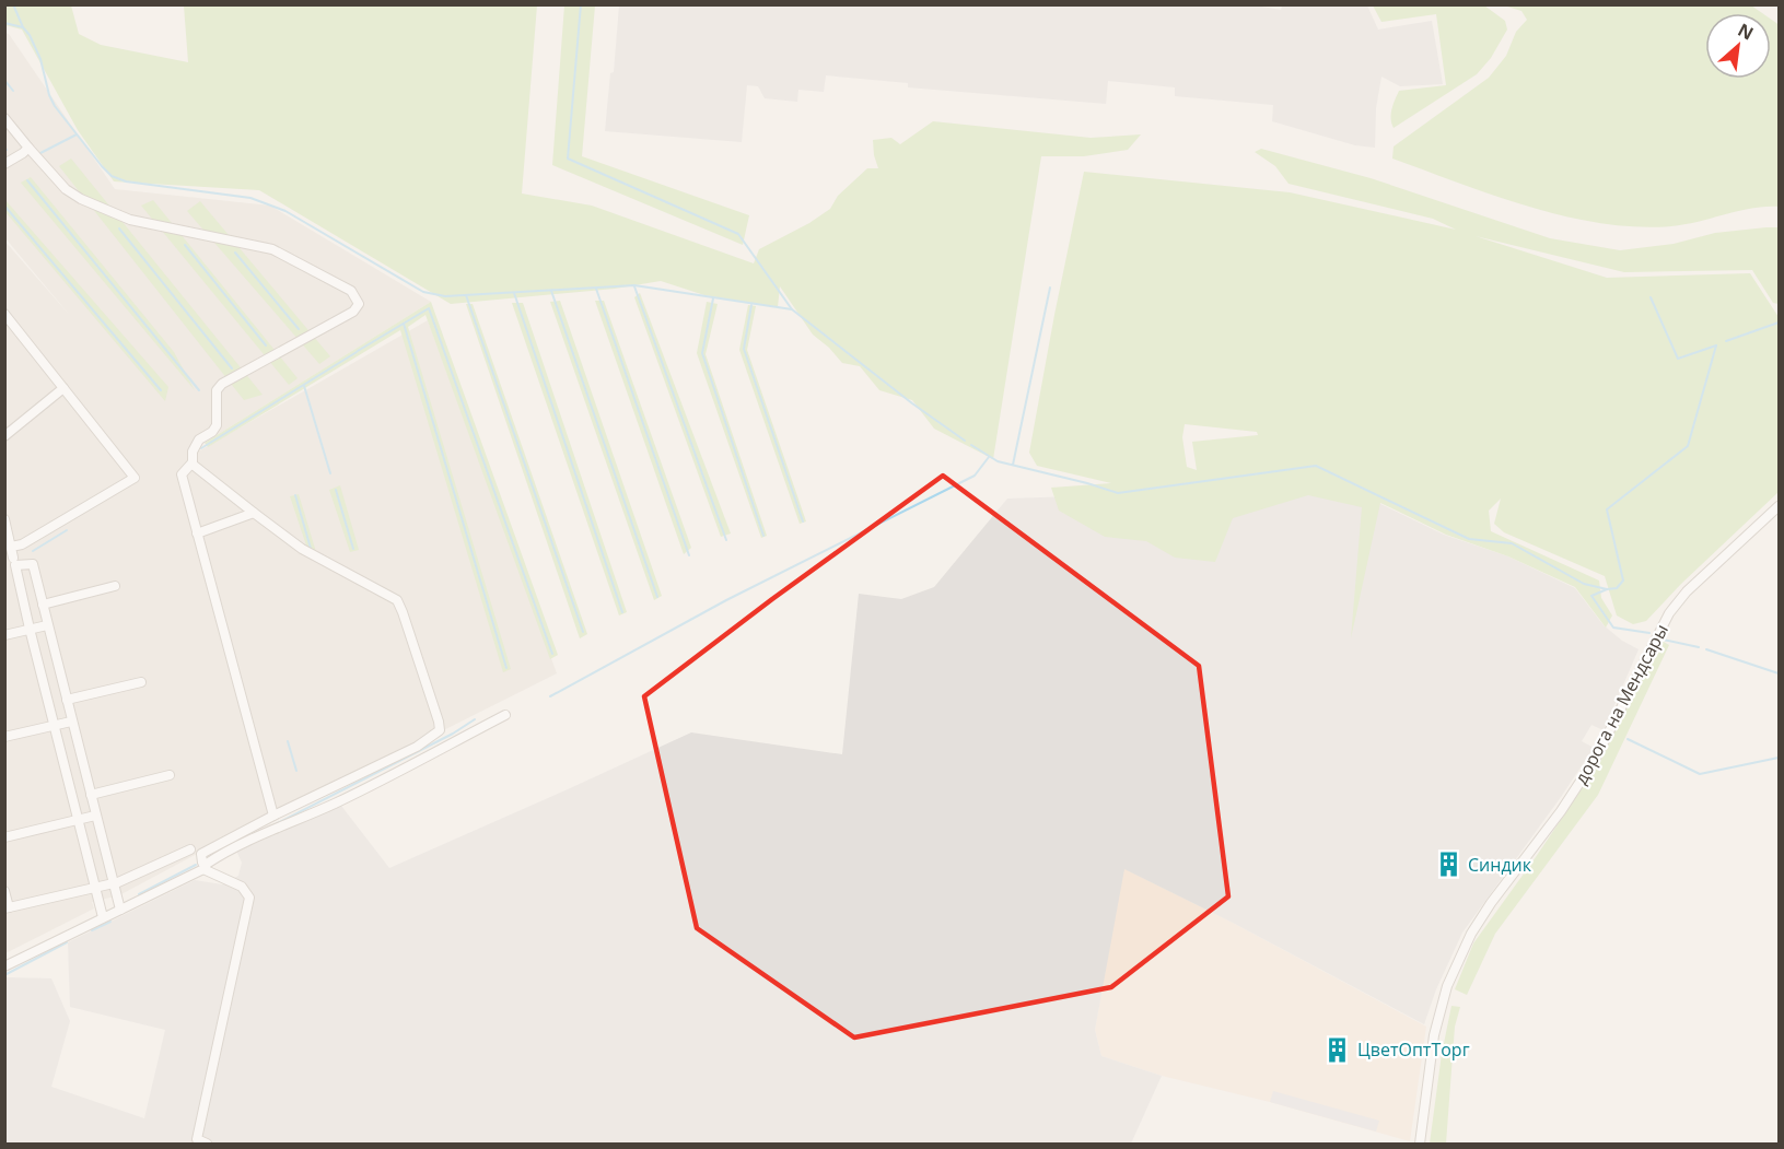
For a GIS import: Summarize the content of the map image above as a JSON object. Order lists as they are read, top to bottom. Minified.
{"streets":{"street":["дорога на Мендсары"]},"places":{"building":["Синдик","ЦветОптТорг"]},"north":"top right"}
